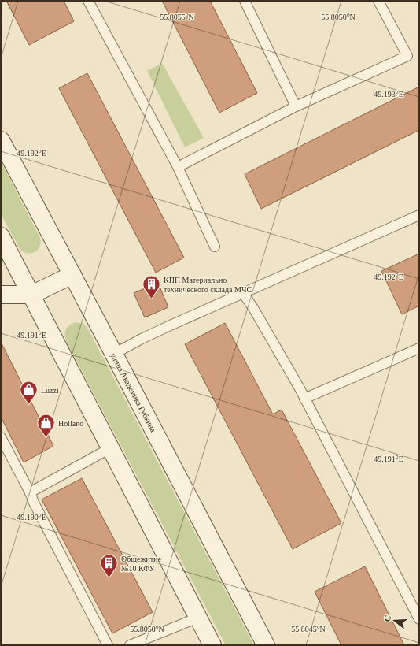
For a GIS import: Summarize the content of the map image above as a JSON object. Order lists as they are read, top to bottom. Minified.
{"streets":{"street":["улица Академика Губкина"]},"places":{"building":["КПП Материально технического склада МЧС","Общежитие №10 КФУ"],"shop":["Luzzi","Holland"]},"north":"left","coordinates":["55.8055°N","55.8050°N","49.193°E","49.192°E","49.191°E","49.190°E","55.8045°N"]}
